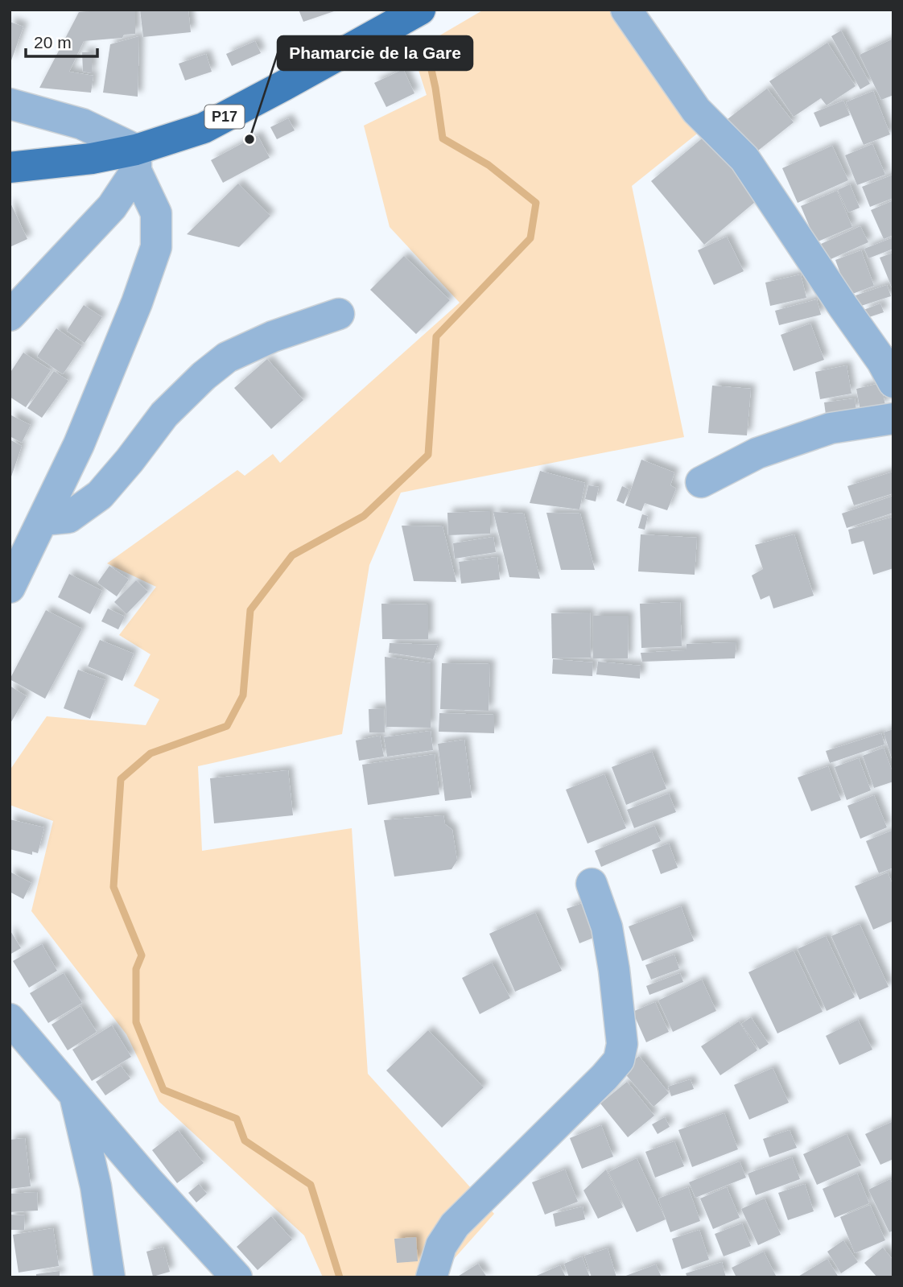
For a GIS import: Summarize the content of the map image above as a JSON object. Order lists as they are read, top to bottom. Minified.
{"streets":{"main road":["P17"]},"places":["Phamarcie de la Gare"],"scale_bar":"20 m"}
